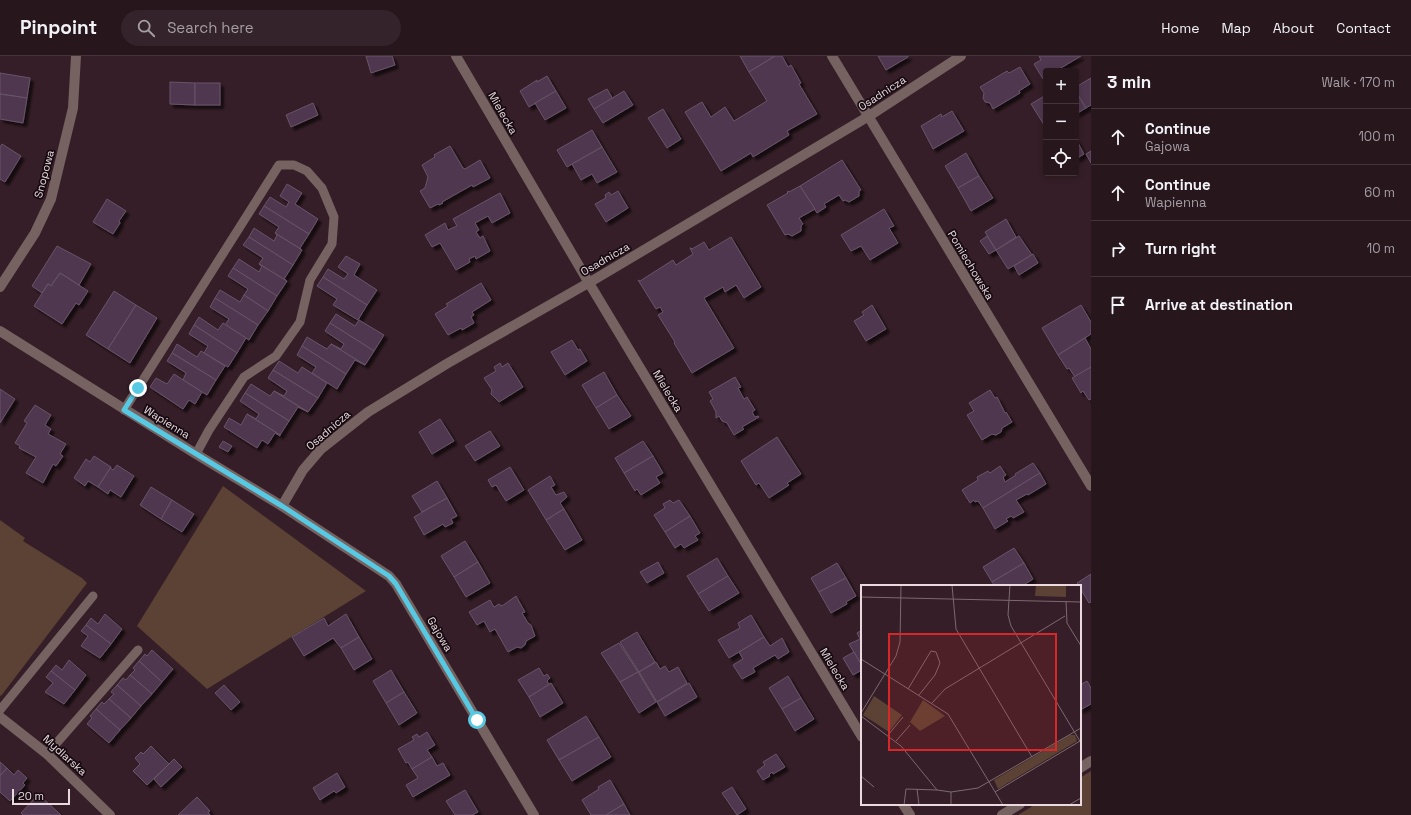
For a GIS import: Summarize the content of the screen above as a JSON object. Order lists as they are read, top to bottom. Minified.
{"streets":{"street":["Osadnicza","Mielecka","Snopowa","Pomiechowska","Wapienna","Gajowa","Mydlarska"]},"crossings":[["Osadnicza","Mielecka"],["Osadnicza","Pomiechowska"],["Osadnicza","Wapienna"],["Osadnicza","Gajowa"],["Wapienna","Gajowa"]],"scale_bar":"20 m","page":{"header":"Pinpoint","search":"Search here","nav":["Home","Map","About","Contact"],"heading":["3 min","Walk · 170 m"],"map_buttons":["+","−"],"list":[["Continue","Gajowa","100 m"],["Continue","Wapienna","60 m"],["Turn right","10 m"],"Arrive at destination"],"scale":"20 m"}}
